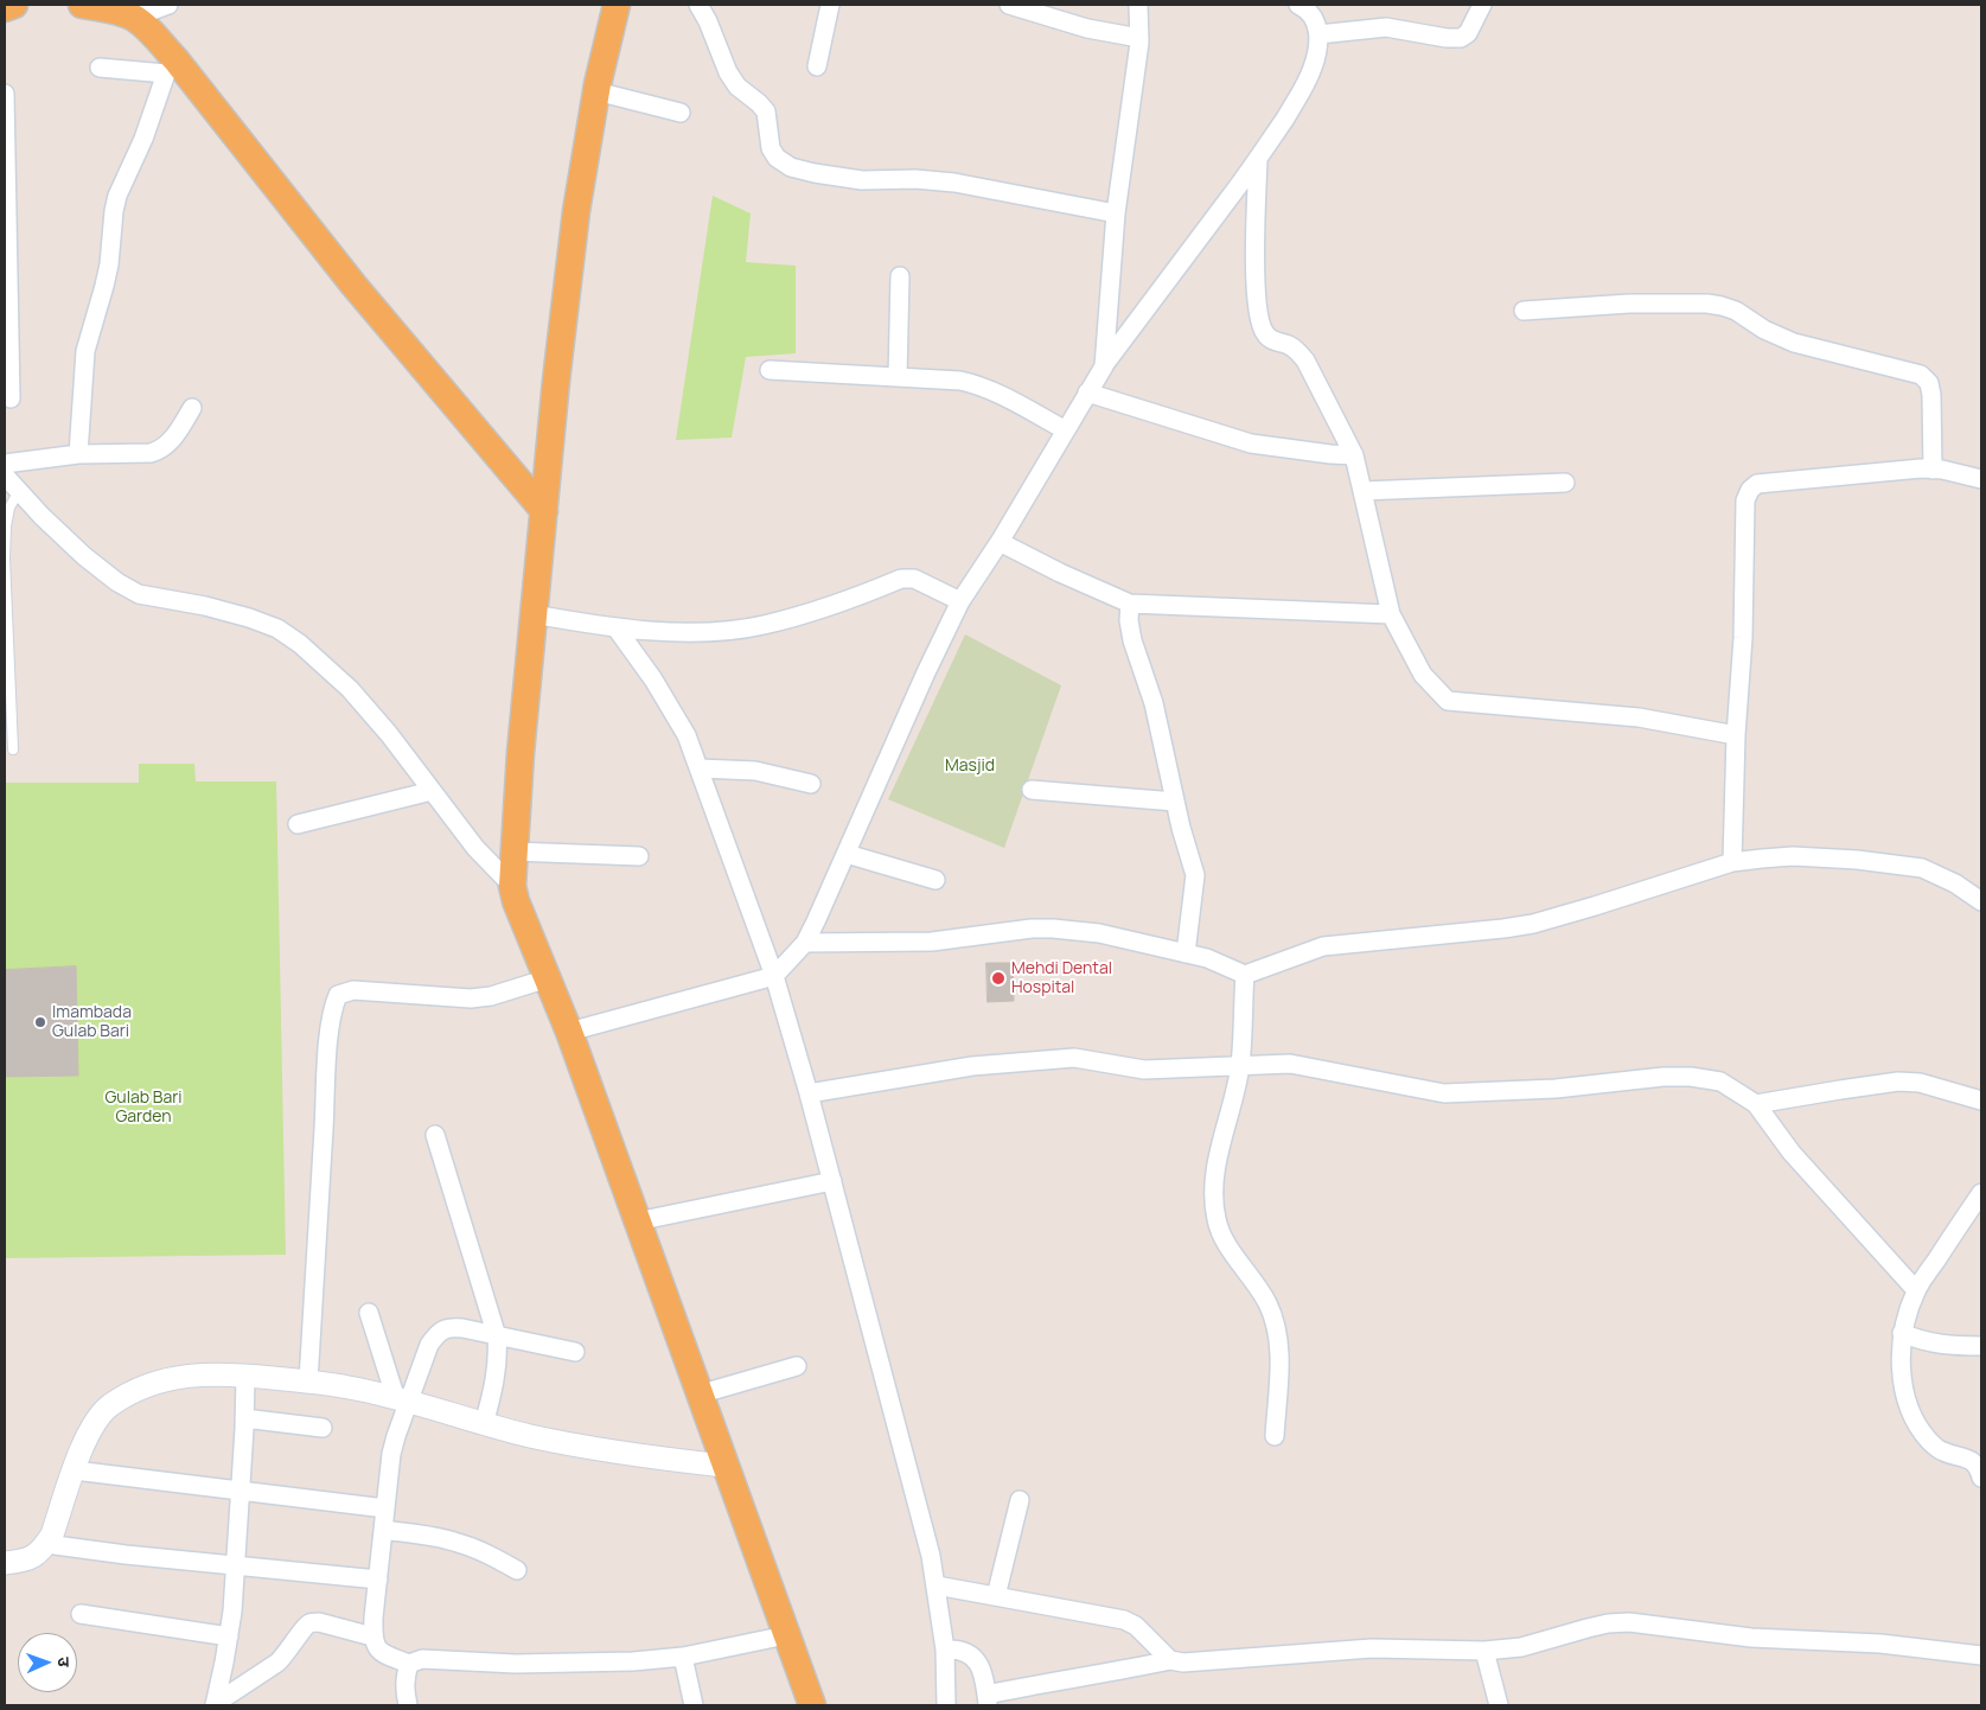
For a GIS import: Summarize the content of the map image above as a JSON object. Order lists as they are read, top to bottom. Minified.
{"parks":["Masjid","Gulab Bari Garden"],"places":["Mehdi Dental Hospital","Imambada Gulab Bari"],"north":"right"}
